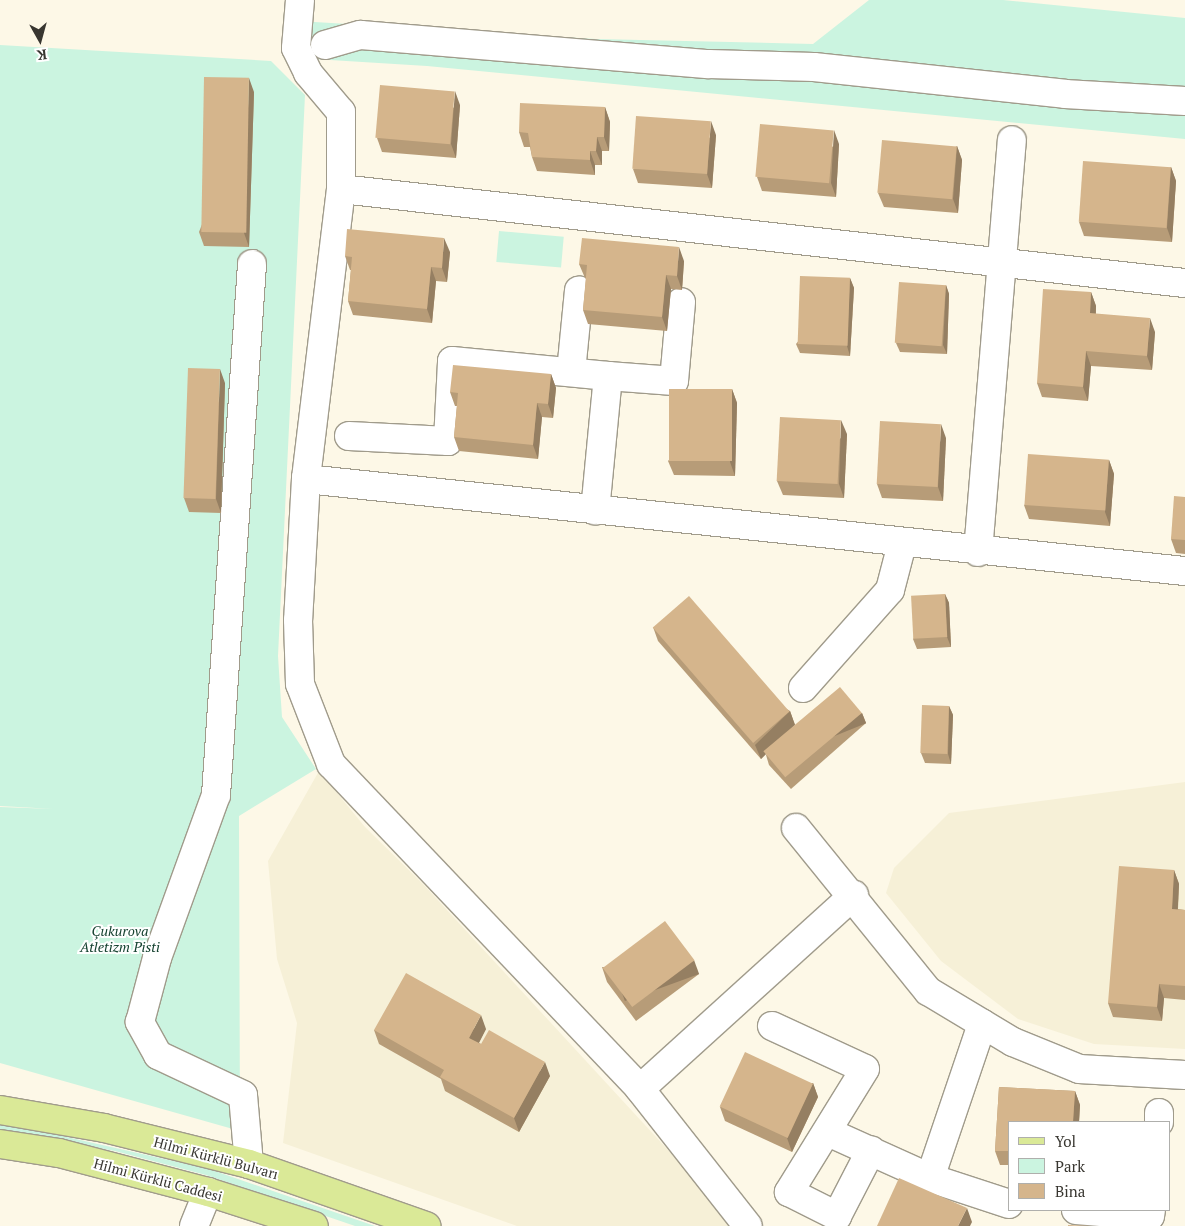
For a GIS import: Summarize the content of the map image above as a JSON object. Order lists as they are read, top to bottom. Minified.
{"streets":{"main road":["Hilmi Kürklü Bulvarı","Hilmi Kürklü Caddesi"]},"parks":["Çukurova Atletizm Pisti"],"legend":["Yol","Park","Bina"],"north":"bottom"}
